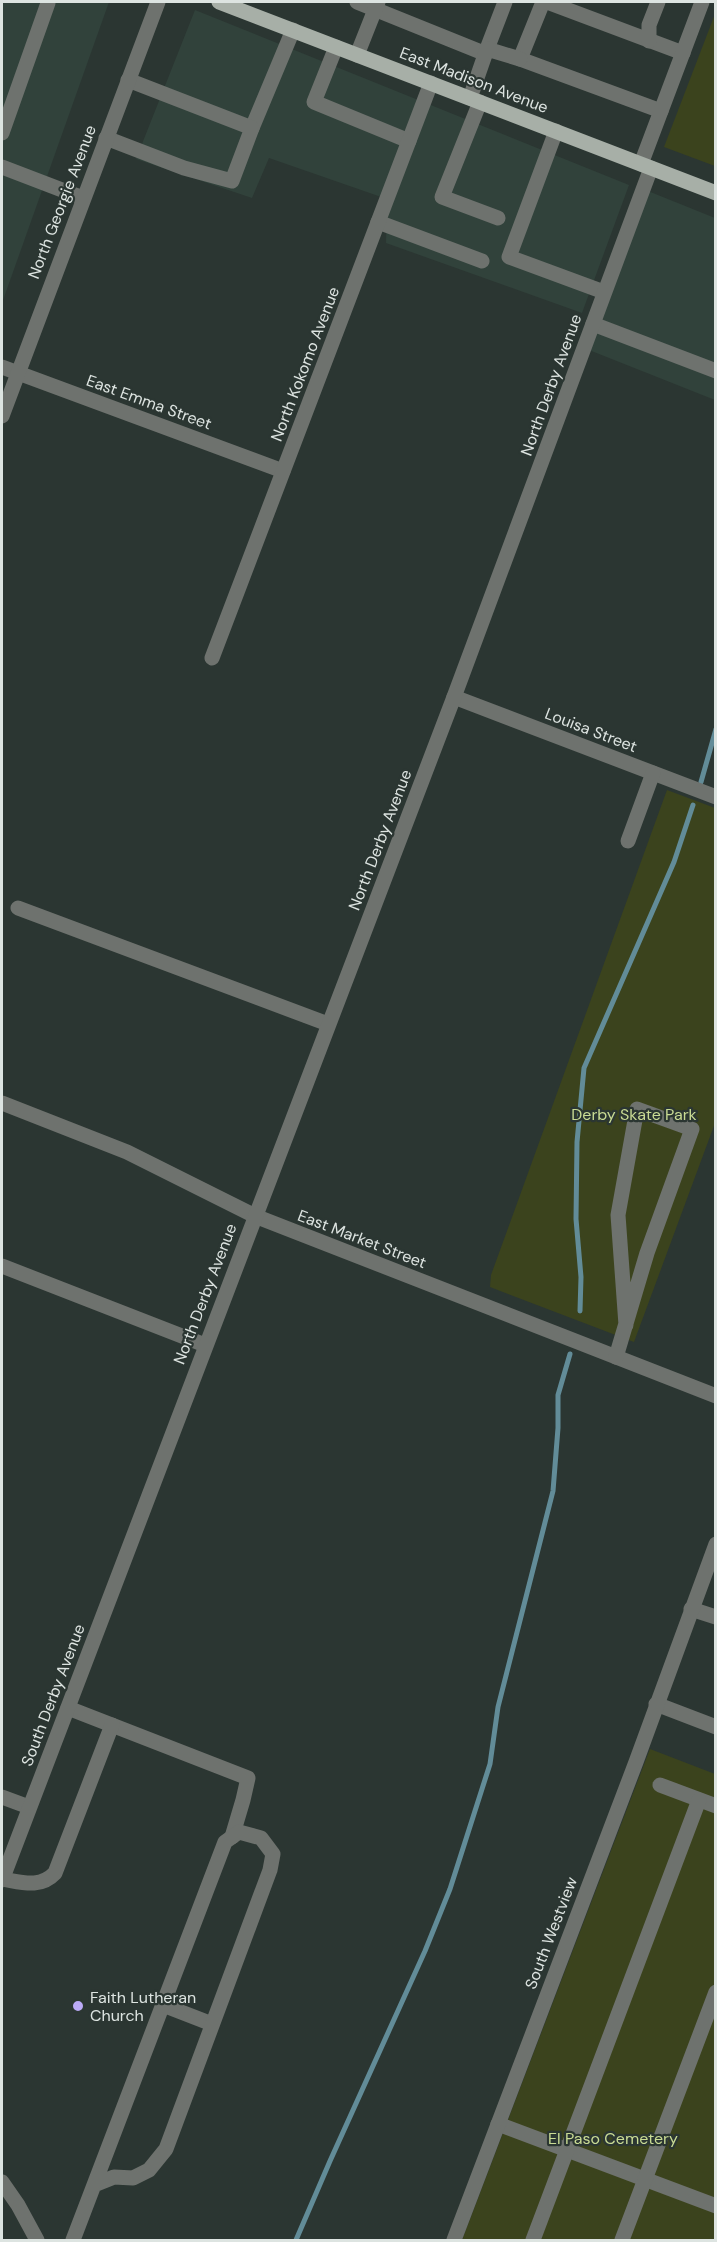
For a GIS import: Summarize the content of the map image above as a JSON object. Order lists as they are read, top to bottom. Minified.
{"streets":{"main road":["East Madison Avenue"],"street":["North Georgie Avenue","North Kokomo Avenue","North Derby Avenue","East Emma Street","Louisa Street","East Market Street","South Derby Avenue","South Westview"]},"crossings":[["East Madison Avenue","North Kokomo Avenue"],["East Madison Avenue","North Derby Avenue"],["North Georgie Avenue","East Emma Street"],["North Kokomo Avenue","East Emma Street"],["North Derby Avenue","Louisa Street"],["North Derby Avenue","East Market Street"],["North Derby Avenue","South Derby Avenue"]],"parks":["Derby Skate Park","El Paso Cemetery"],"places":["Faith Lutheran Church"]}
